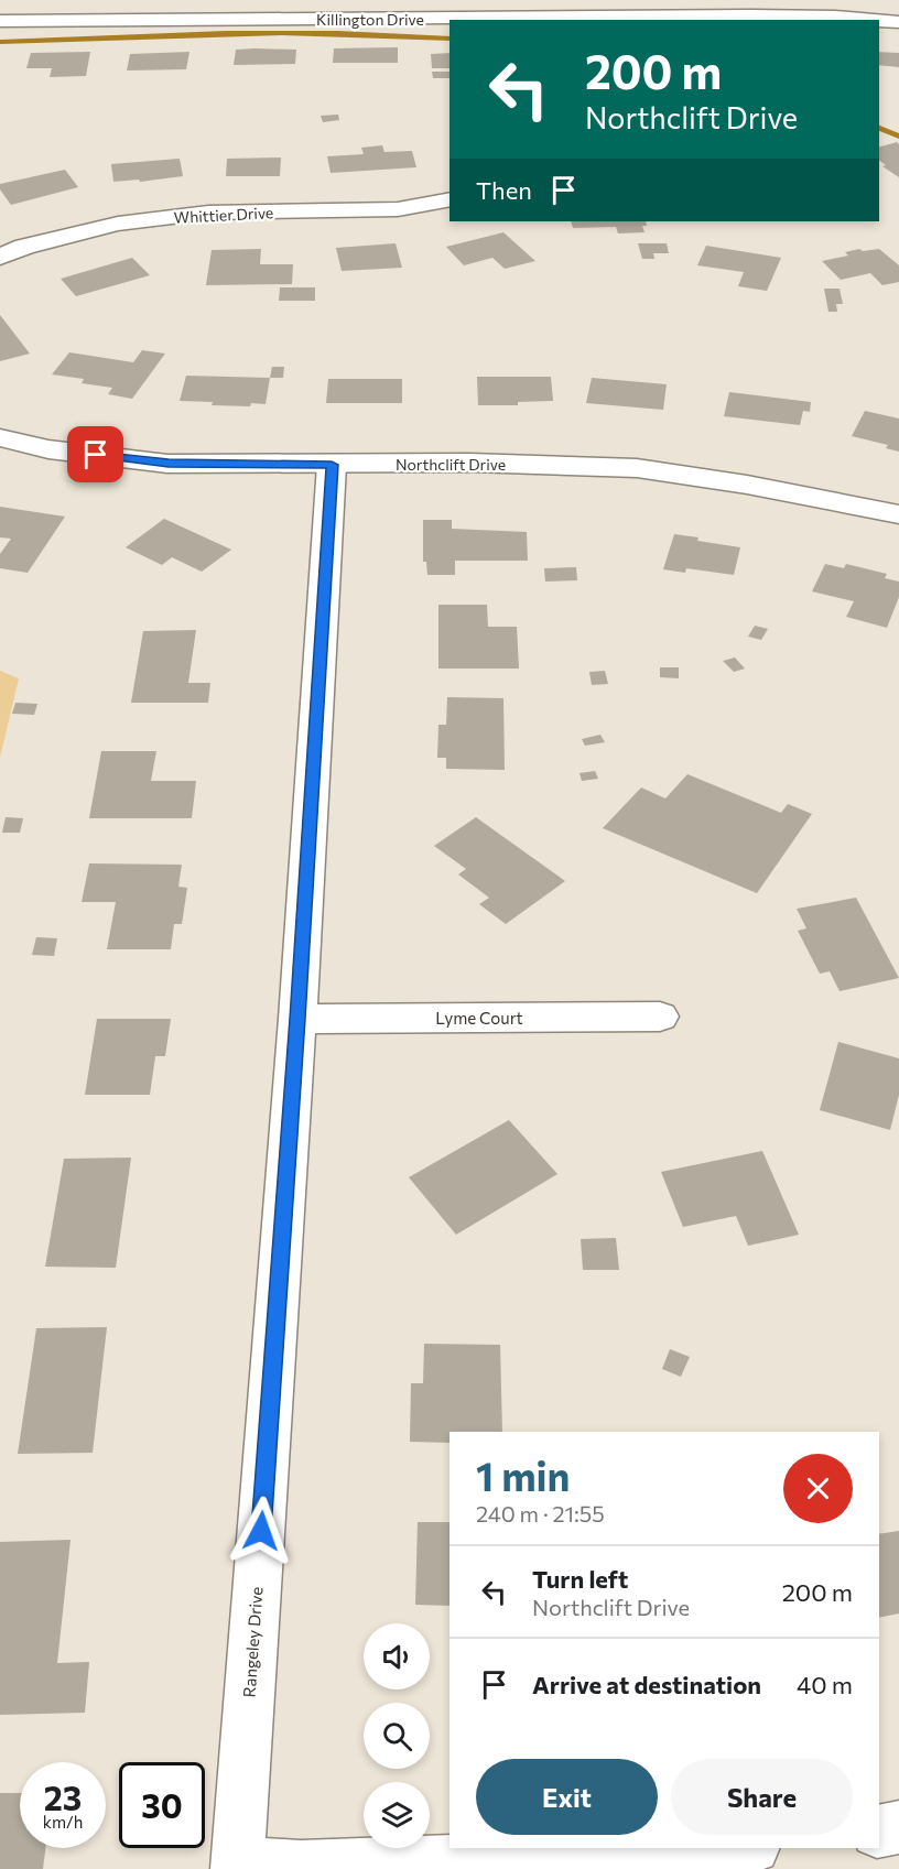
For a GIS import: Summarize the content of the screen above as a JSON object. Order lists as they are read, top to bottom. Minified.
{"streets":{"street":["Killington Drive","Whittier Drive","Northclift Drive","Lyme Court","Rangeley Drive"]},"crossings":[["Northclift Drive","Rangeley Drive"],["Lyme Court","Rangeley Drive"]],"page":{"turn":["200 m","Northclift Drive"],"then":"Then","heading":["1 min","240 m · 21:55"],"list":[{"name":"Turn left","note":"Northclift Drive","value":"200 m"},{"name":"Arrive at destination","value":"40 m"}],"buttons":["Exit","Share"],"speed":"23 km/h","limit":"30"}}
